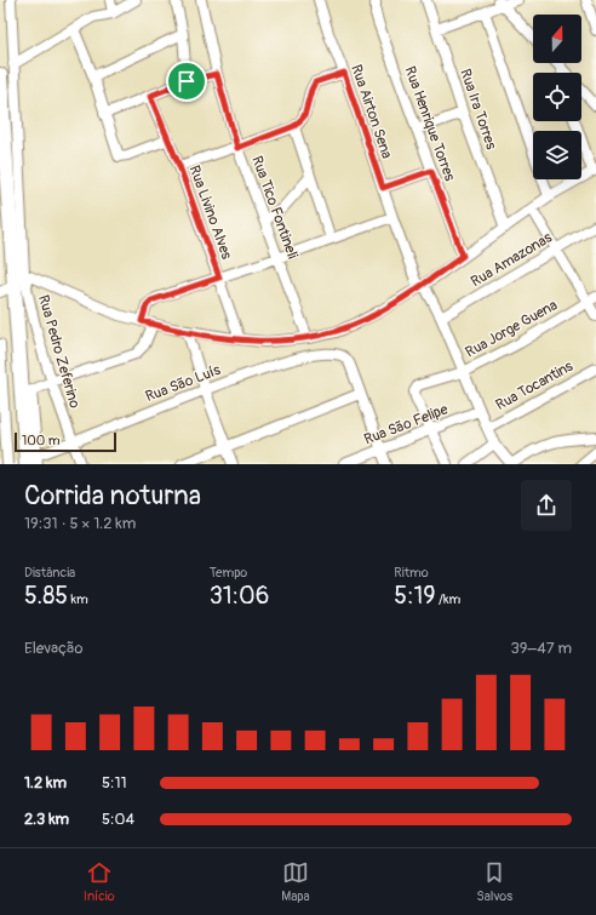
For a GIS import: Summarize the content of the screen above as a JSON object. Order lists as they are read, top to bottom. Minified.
{"streets":{"street":["Rua Ira Torres","Rua Airton Sena","Rua Henrique Torres","Rua Tico Fontineli","Rua Livino Alves","Rua Amazonas","Rua Jorge Guena","Rua Pedro Zeferino","Rua São Luís","Rua Tocantins","Rua São Felipe"]},"crossings":[["Rua Airton Sena","Rua Amazonas"],["Rua Airton Sena","Rua Jorge Guena"],["Rua Airton Sena","Rua Tocantins"],["Rua Airton Sena","Rua São Felipe"],["Rua Jorge Guena","Rua São Felipe"],["Rua Pedro Zeferino","Rua São Luís"]],"scale_bar":"100 m","north":"top","page":{"scale":"100 m","heading":["Corrida noturna","19:31 · 5 × 1.2 km"],"stats":[["Distância","5.85 km"],["Tempo","31:06"],["Ritmo","5:19 /km"]],"chart":["Elevação","39–47 m"],"list":[{"name":"1.2 km","note":"5:11"},{"name":"2.3 km","note":"5:04"}],"tabs":["Início","Mapa","Salvos"]}}
